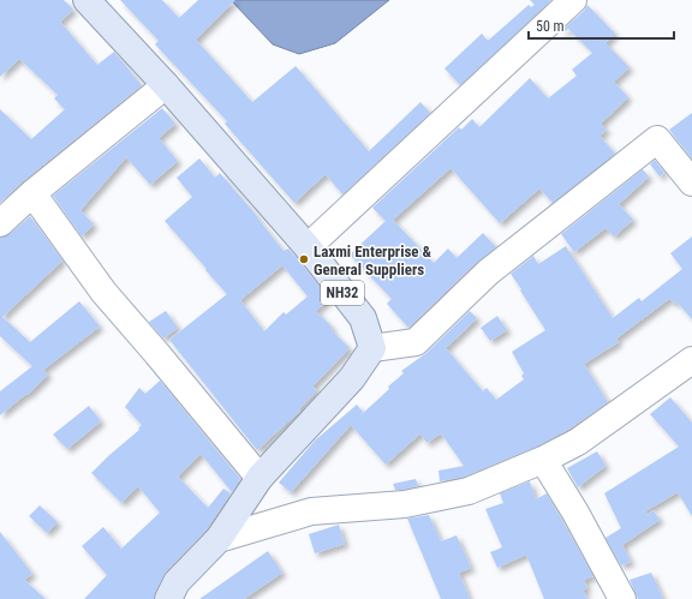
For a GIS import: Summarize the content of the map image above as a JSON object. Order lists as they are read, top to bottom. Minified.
{"streets":{"main road":["NH32"]},"places":["Laxmi Enterprise & General Suppliers"],"scale_bar":"50 m"}
